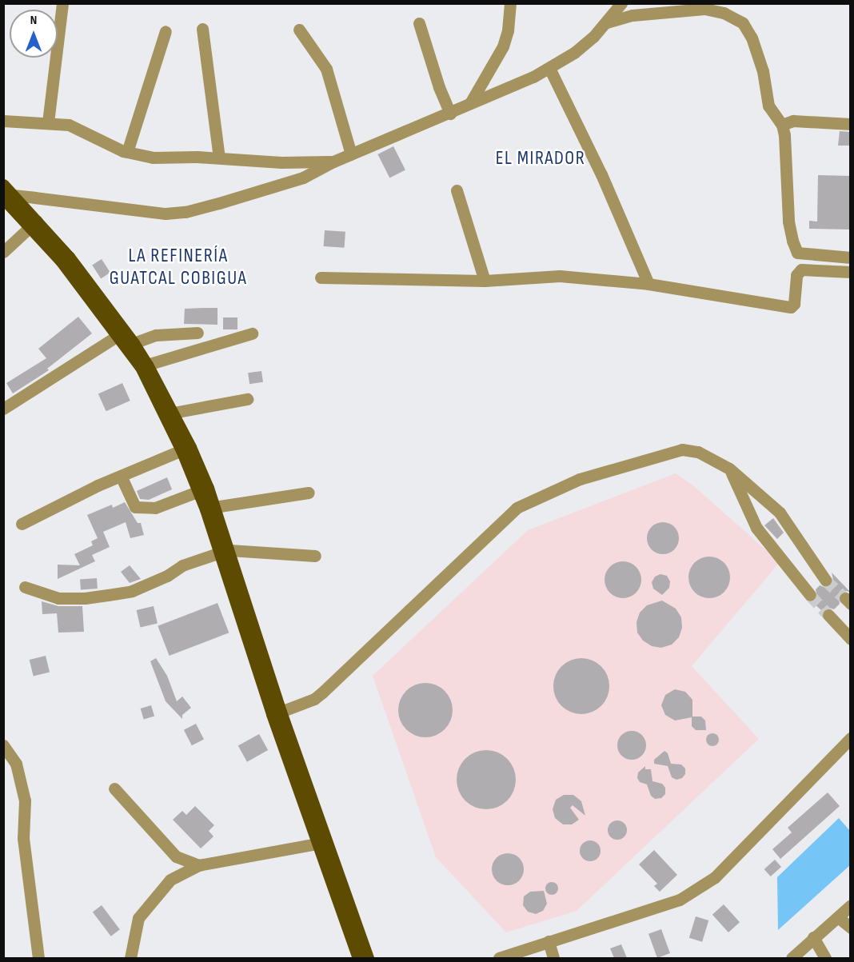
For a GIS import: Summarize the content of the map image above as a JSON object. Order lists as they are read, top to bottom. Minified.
{"districts":["EL MIRADOR","LA REFINERÍA GUATCAL COBIGUA"],"north":"top"}
